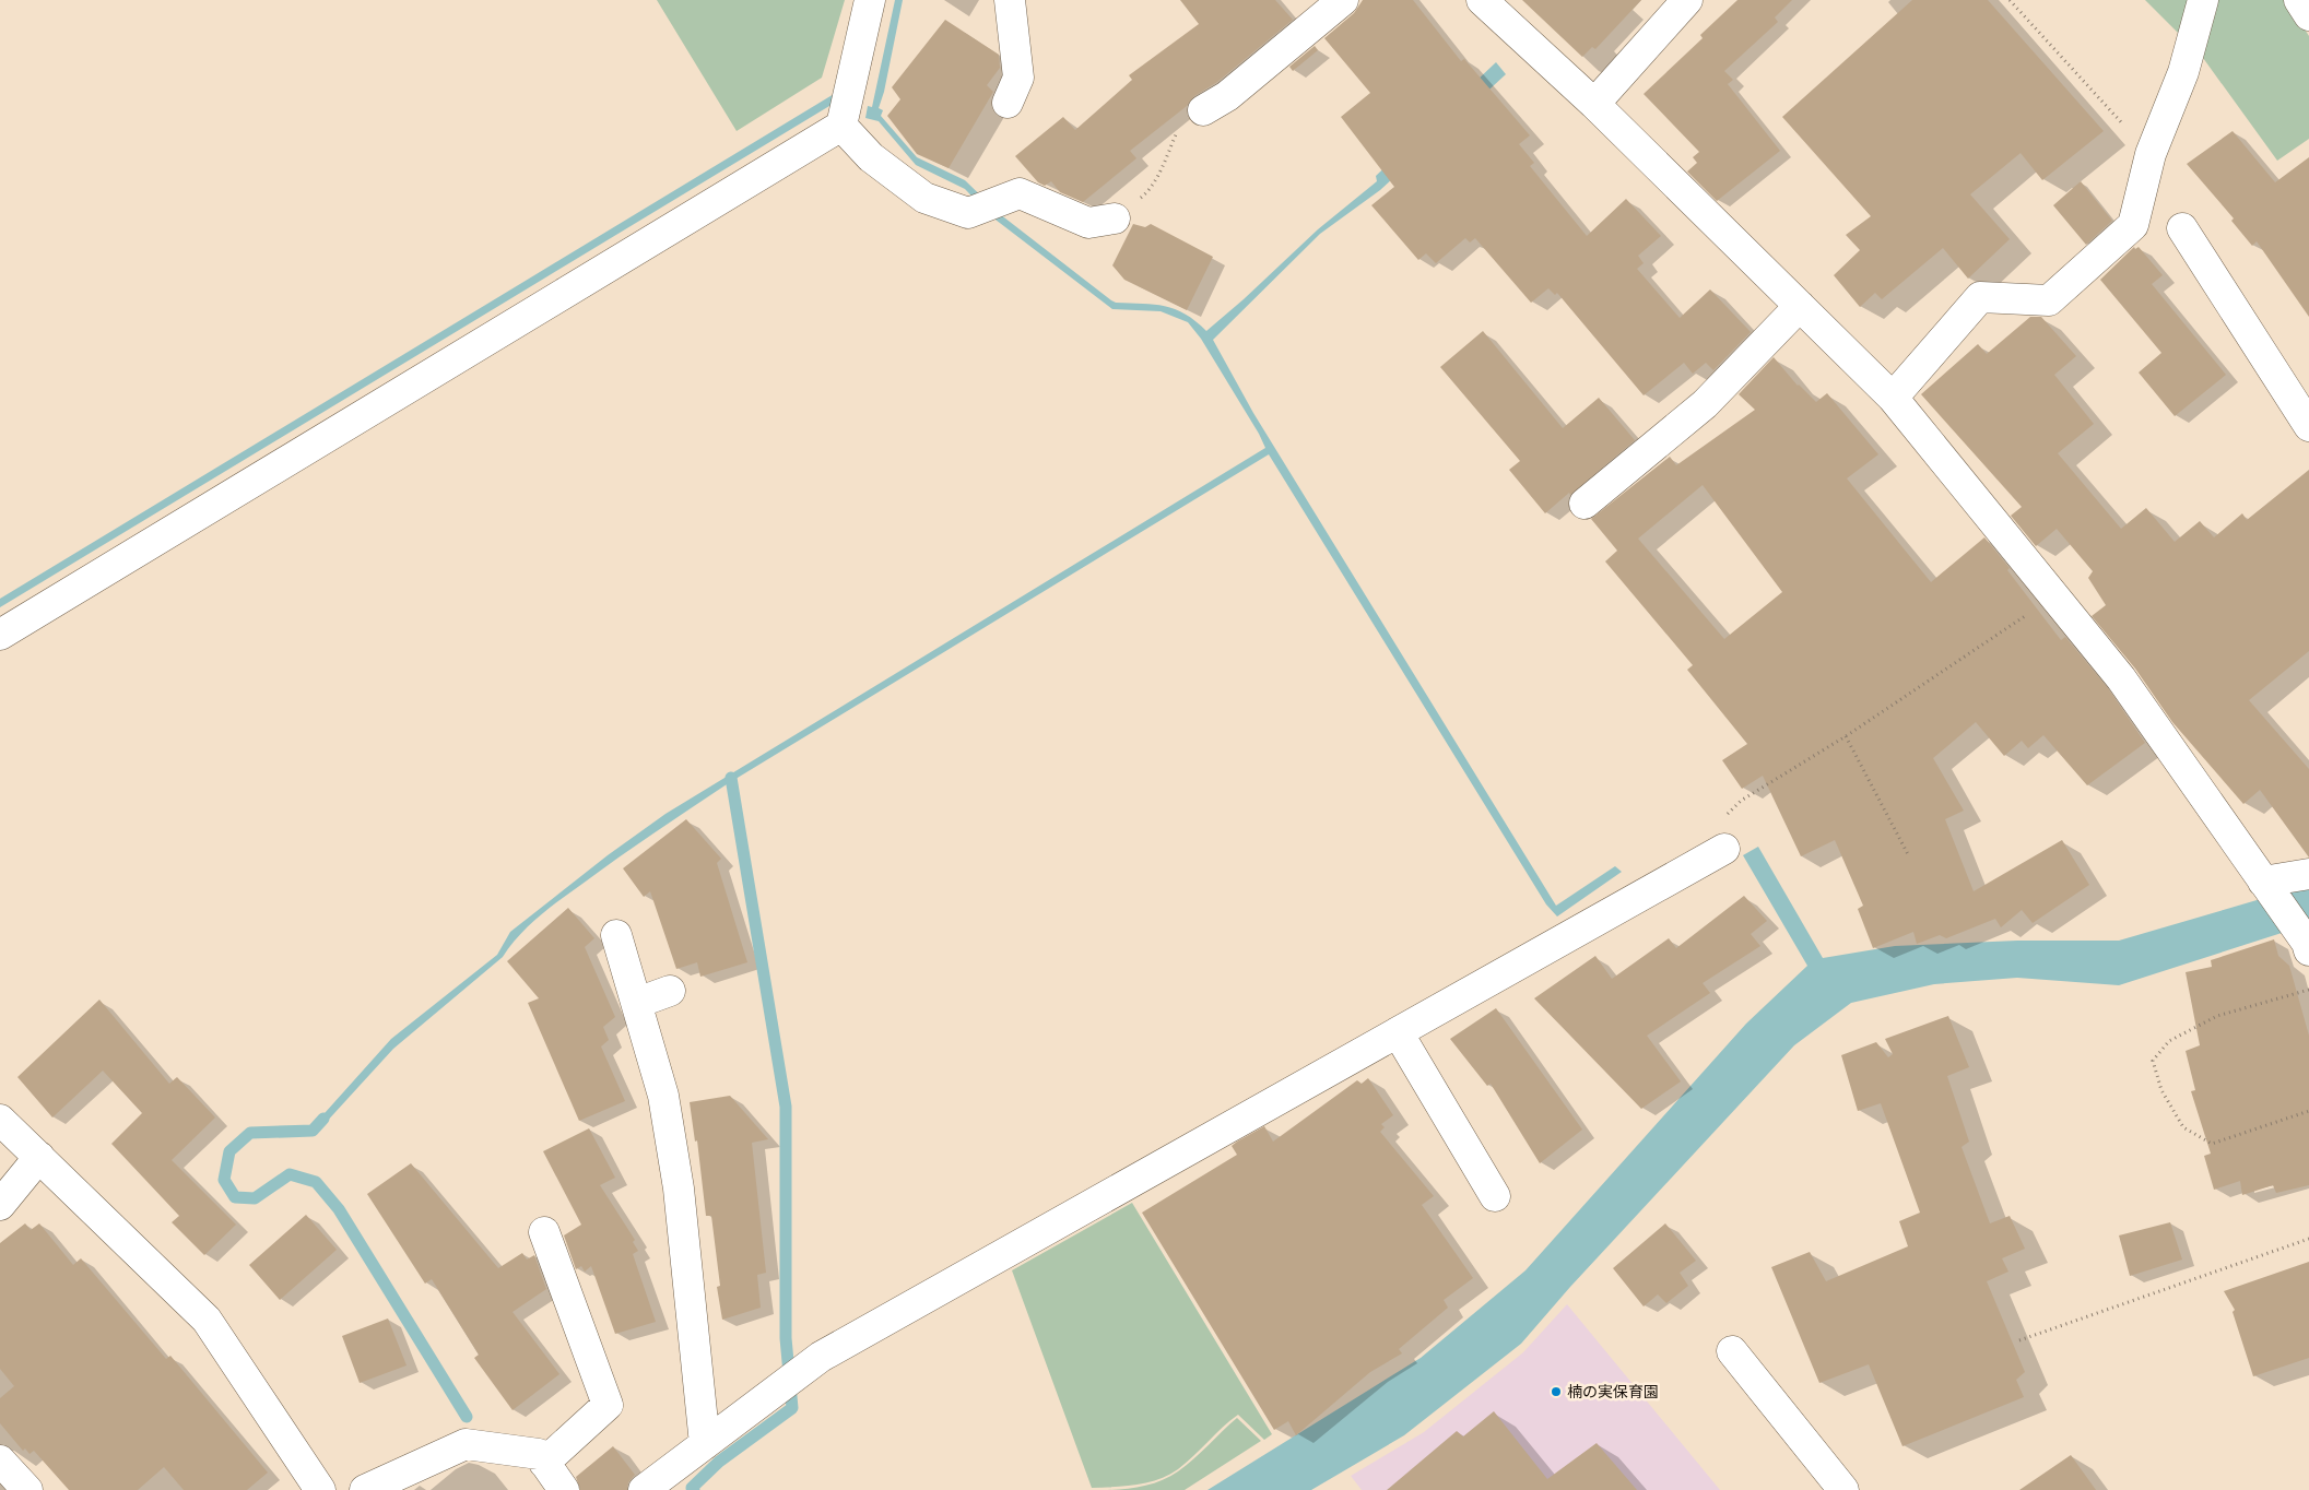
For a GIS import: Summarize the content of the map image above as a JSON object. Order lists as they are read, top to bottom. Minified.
{"places":["楠の実保育園"]}
